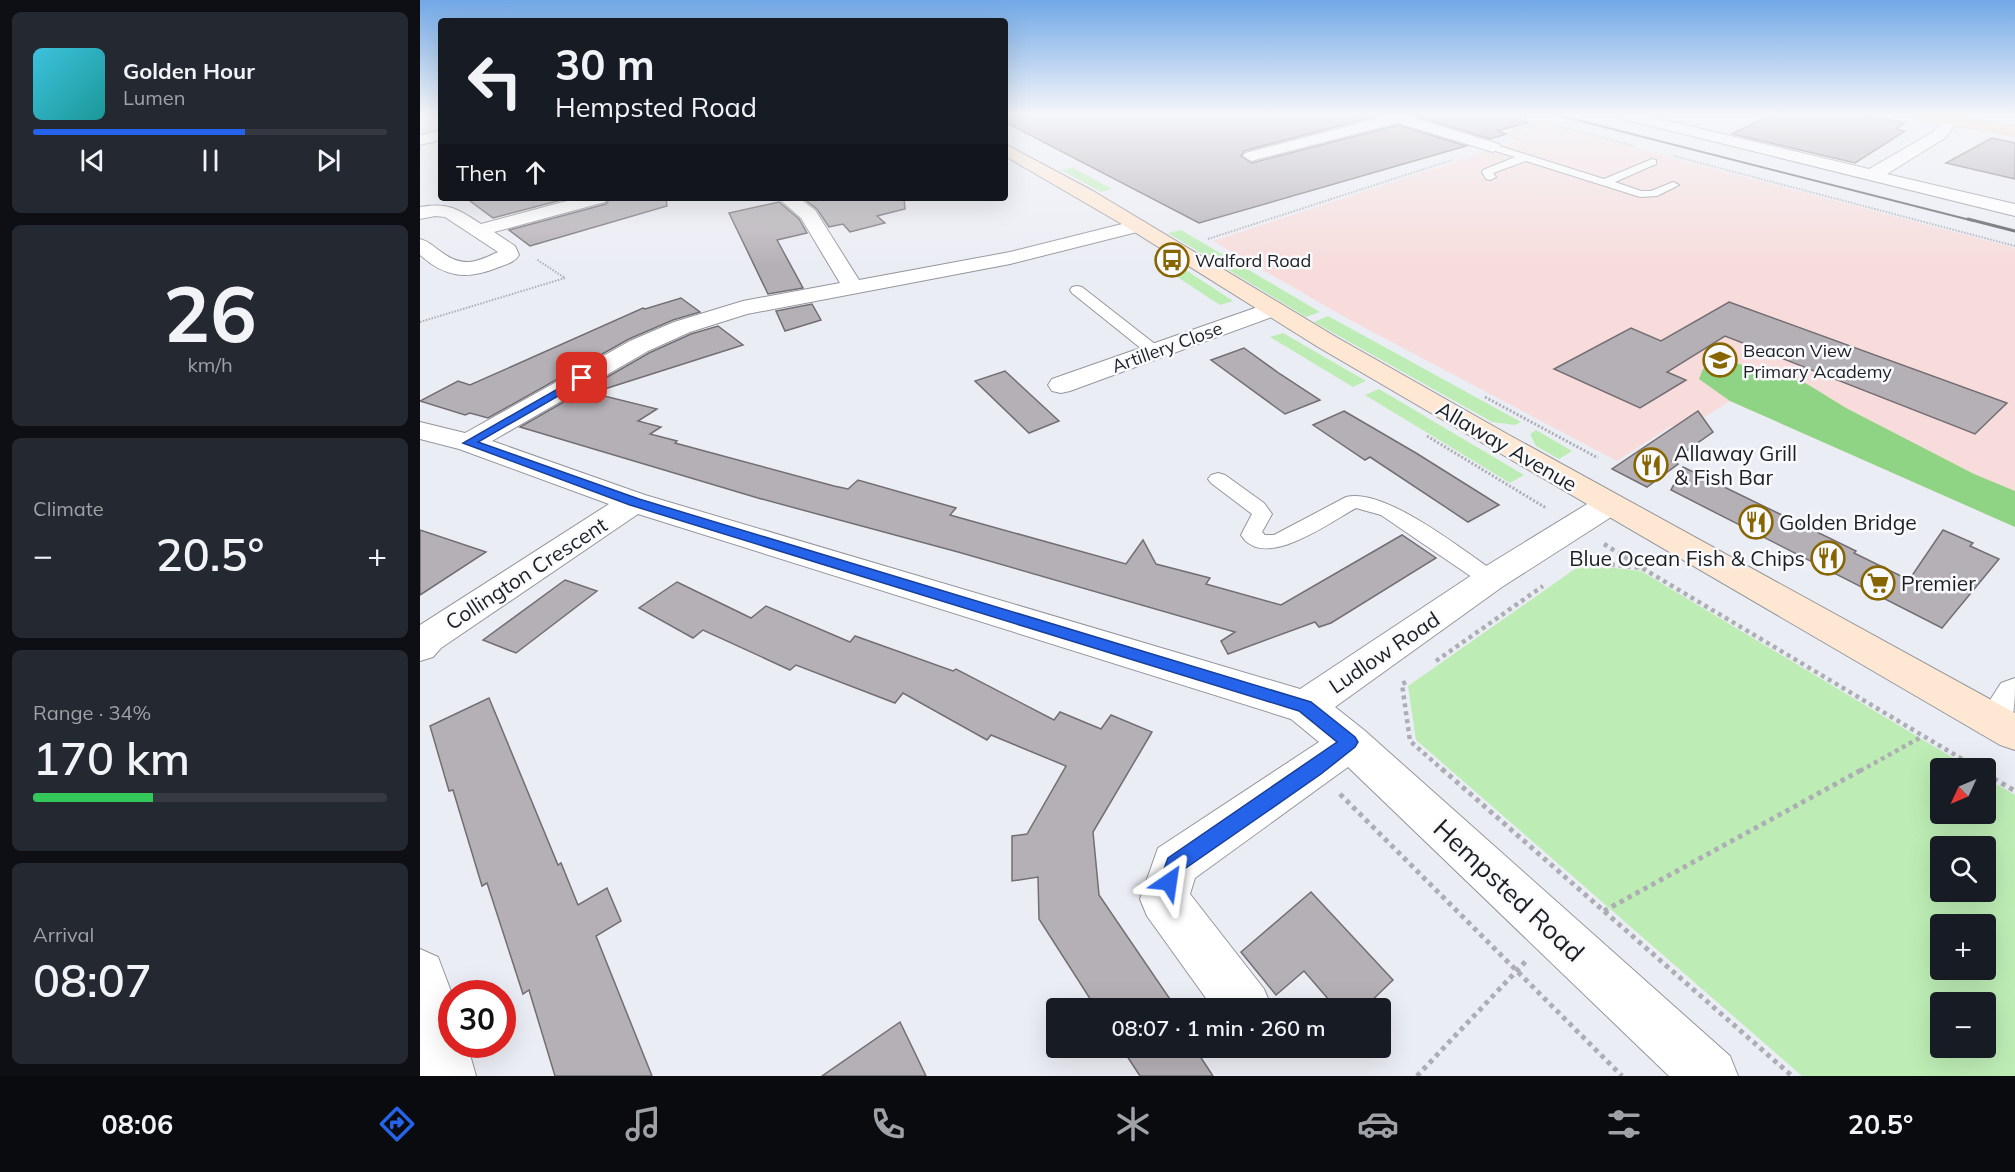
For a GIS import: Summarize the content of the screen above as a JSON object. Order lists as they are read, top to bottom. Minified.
{"streets":{"street":["Artillery Close","Allaway Avenue","Collington Crescent","Ludlow Road","Hempsted Road"]},"crossings":[["Artillery Close","Allaway Avenue"],["Allaway Avenue","Ludlow Road"],["Ludlow Road","Hempsted Road"]],"places":{"bus stop":["Walford Road"],"school or university":["Beacon View Primary Academy"],"restaurant":["Allaway Grill & Fish Bar","Golden Bridge","Blue Ocean Fish & Chips"],"supermarket":["Premier"]},"north":"bottom left","page":{"turn":["30 m","Hempsted Road"],"song":["Golden Hour","Lumen"],"then":"Then","tile":[["26","km/h"],"Climate",["Range · 34%","170 km"],["Arrival","08:07"]],"heat":["−","20.5°","+"],"map_buttons":["+","−"],"limit":"30","trip":"08:07 · 1 min · 260 m","tabs":["08:06","20.5°"]}}
